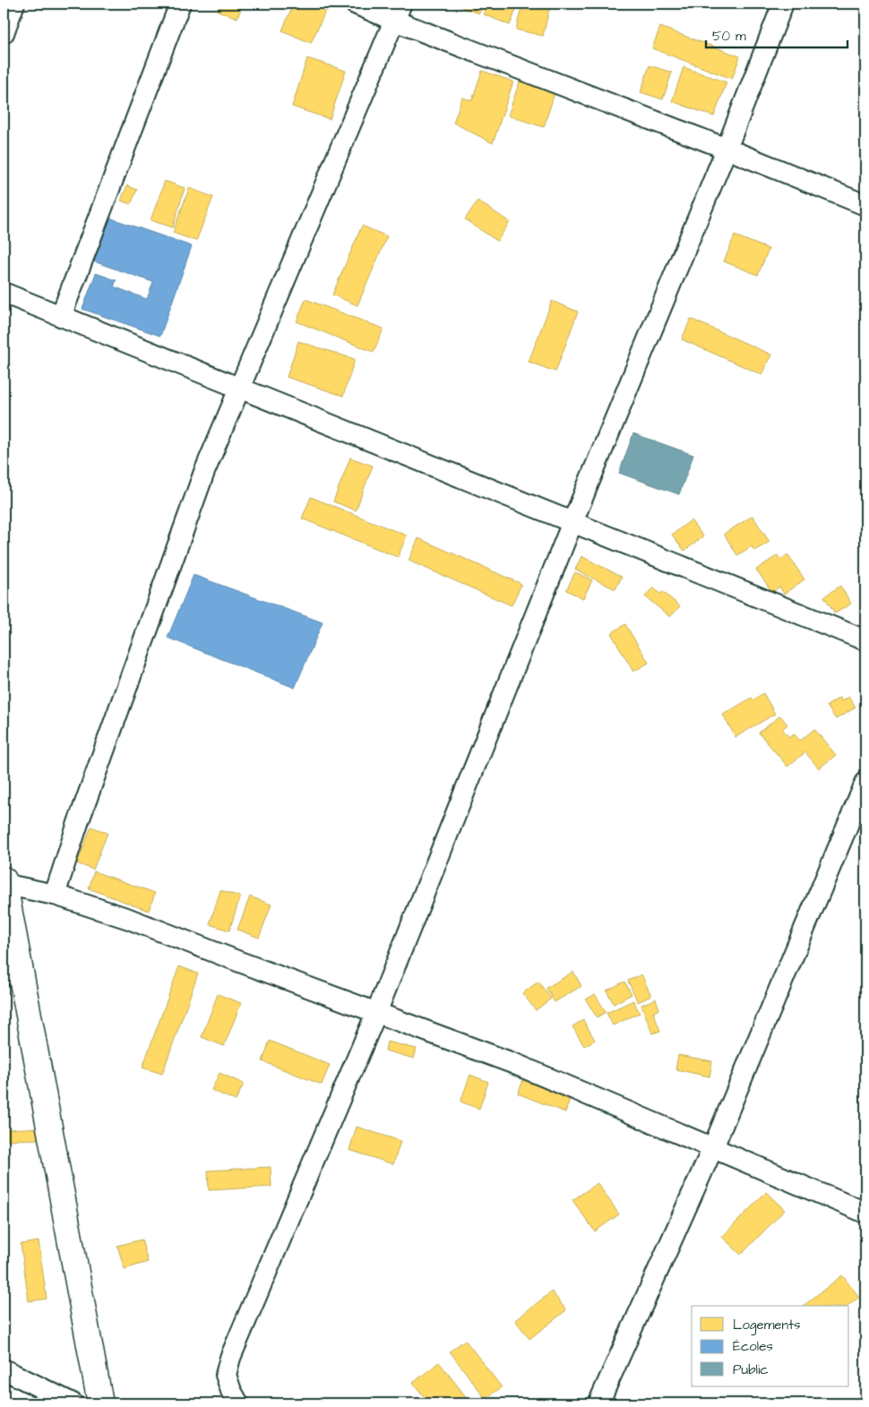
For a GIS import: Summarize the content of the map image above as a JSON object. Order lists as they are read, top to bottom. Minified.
{"legend":["Logements","Écoles","Public"],"scale_bar":"50 m"}
